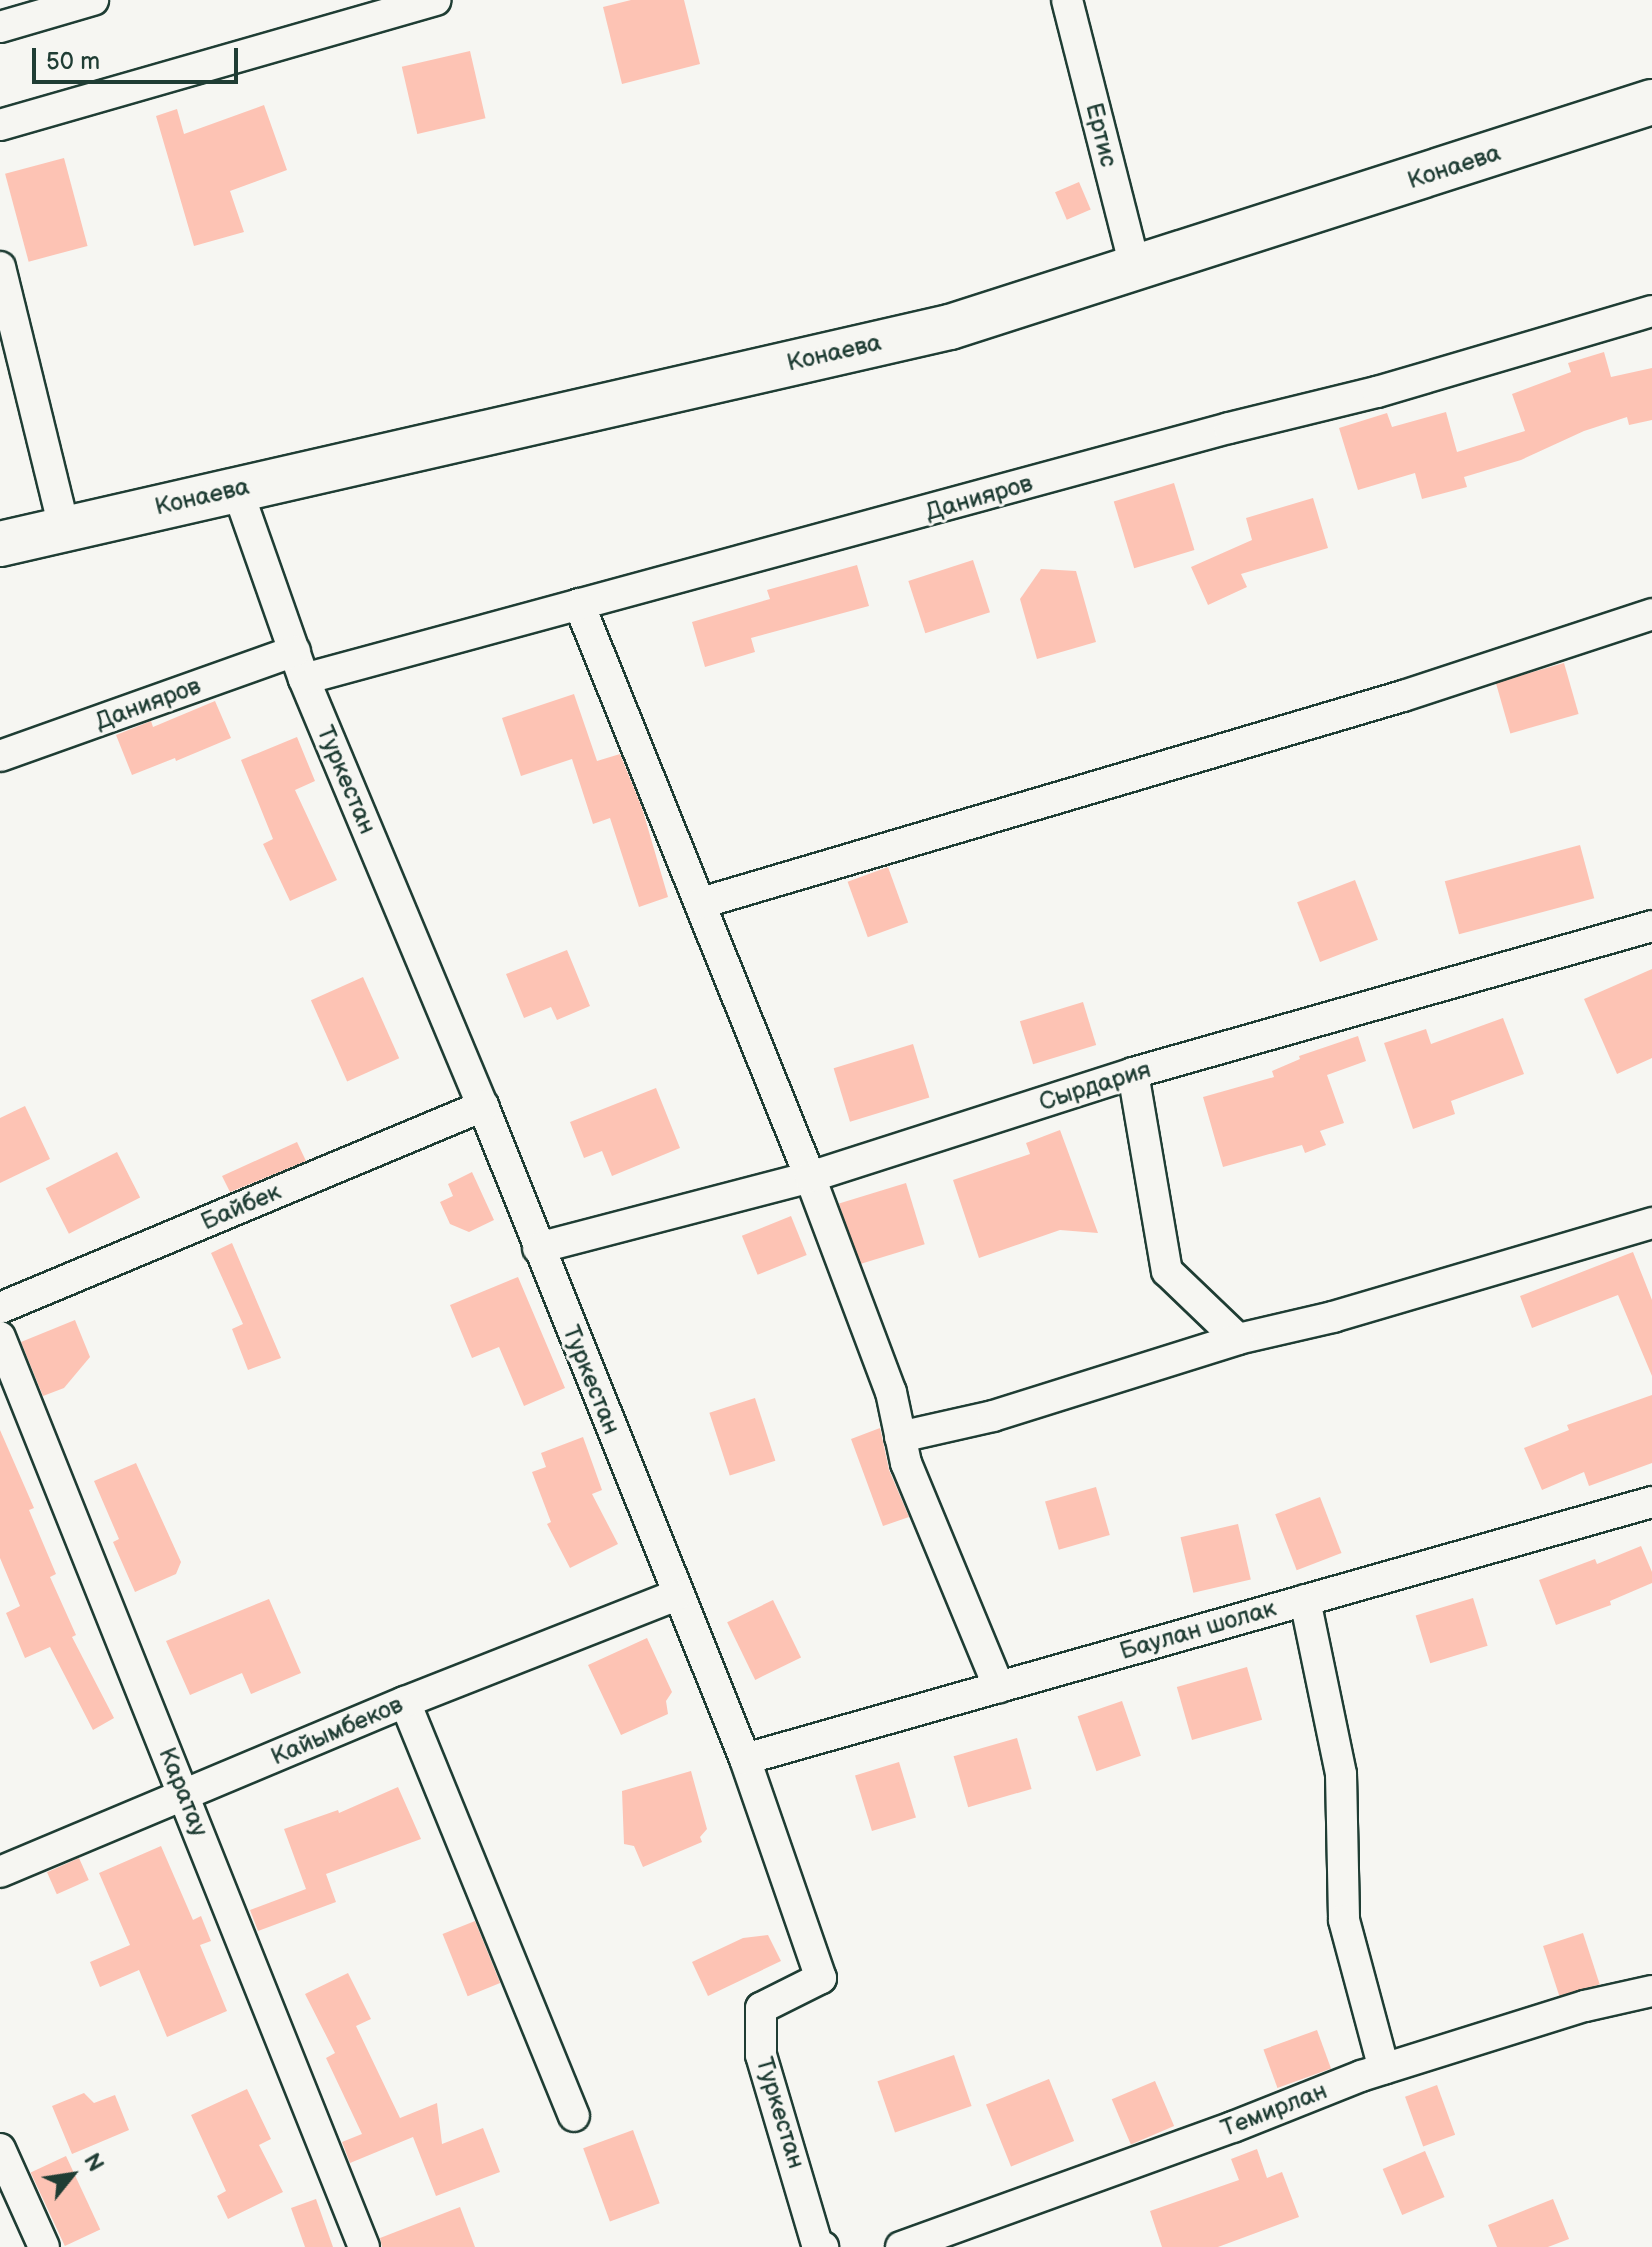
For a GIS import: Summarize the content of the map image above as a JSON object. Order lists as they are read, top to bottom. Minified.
{"streets":{"main road":["Конаева"],"street":["Ертис","Данияров","Туркестан","Сырдария","Байбек","Баулан шолак","Кайымбеков","Каратау","Темирлан"]},"crossings":[["Ертис","Конаева"],["Конаева","Туркестан"],["Данияров","Туркестан"],["Туркестан","Сырдария"],["Туркестан","Байбек"],["Туркестан","Баулан шолак"],["Туркестан","Кайымбеков"],["Кайымбеков","Каратау"]],"scale_bar":"50 m","north":"top right"}
